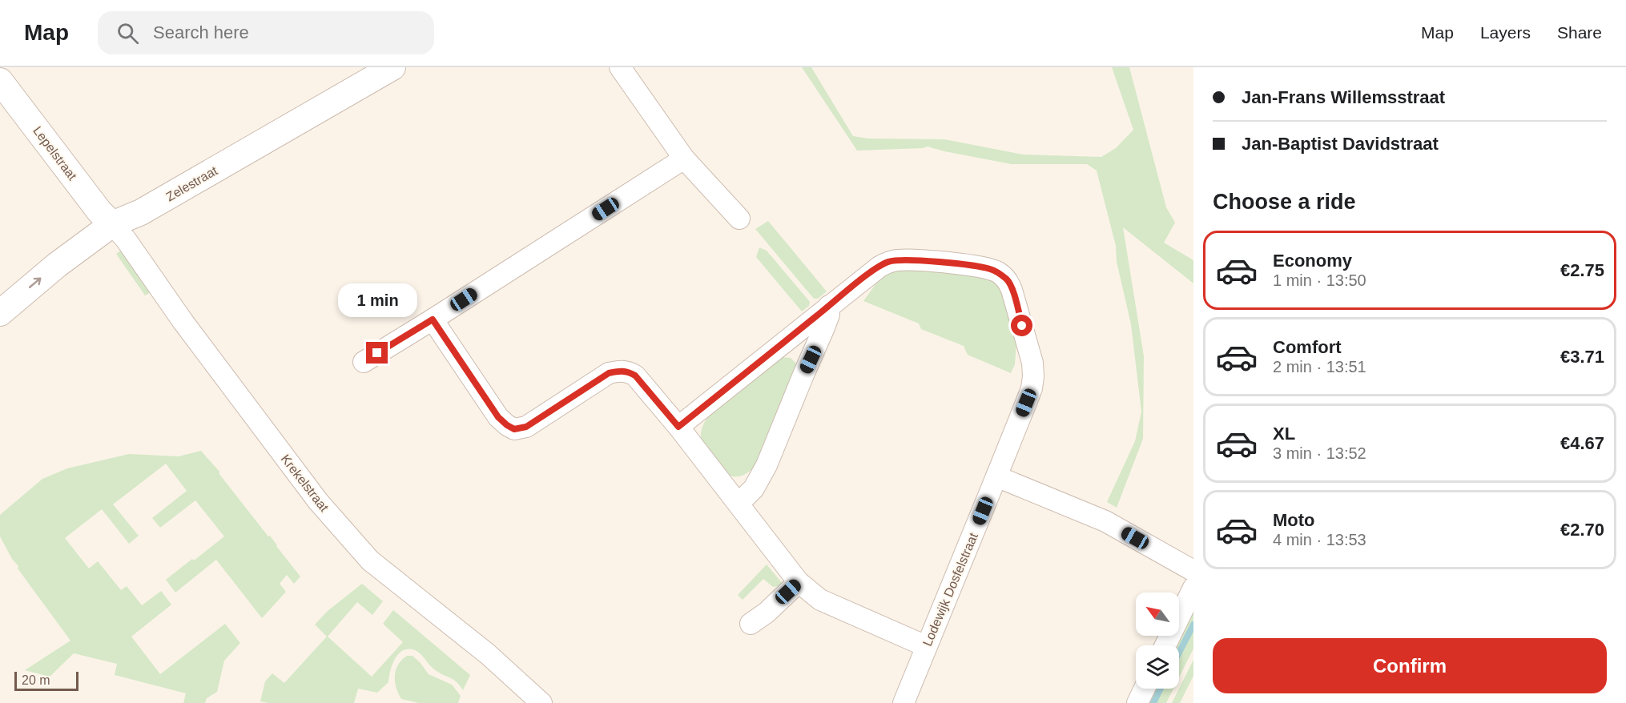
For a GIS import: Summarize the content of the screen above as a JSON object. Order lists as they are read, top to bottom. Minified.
{"streets":{"street":["Lepelstraat","Zelestraat","Krekelstraat","Lodewijk Dosfelstraat"]},"crossings":[["Lepelstraat","Zelestraat"],["Lepelstraat","Krekelstraat"],["Zelestraat","Krekelstraat"]],"scale_bar":"20 m","north":"top left","page":{"header":"Map","search":"Search here","nav":["Map","Layers","Share"],"banner":["Jan-Frans Willemsstraat","Jan-Baptist Davidstraat"],"heading":"Choose a ride","list":[{"name":"Economy","note":"1 min · 13:50","value":"€2.75"},{"name":"Comfort","note":"2 min · 13:51","value":"€3.71"},{"name":"XL","note":"3 min · 13:52","value":"€4.67"},{"name":"Moto","note":"4 min · 13:53","value":"€2.70"}],"bubble":"1 min","buttons":"Confirm","scale":"20 m"}}
